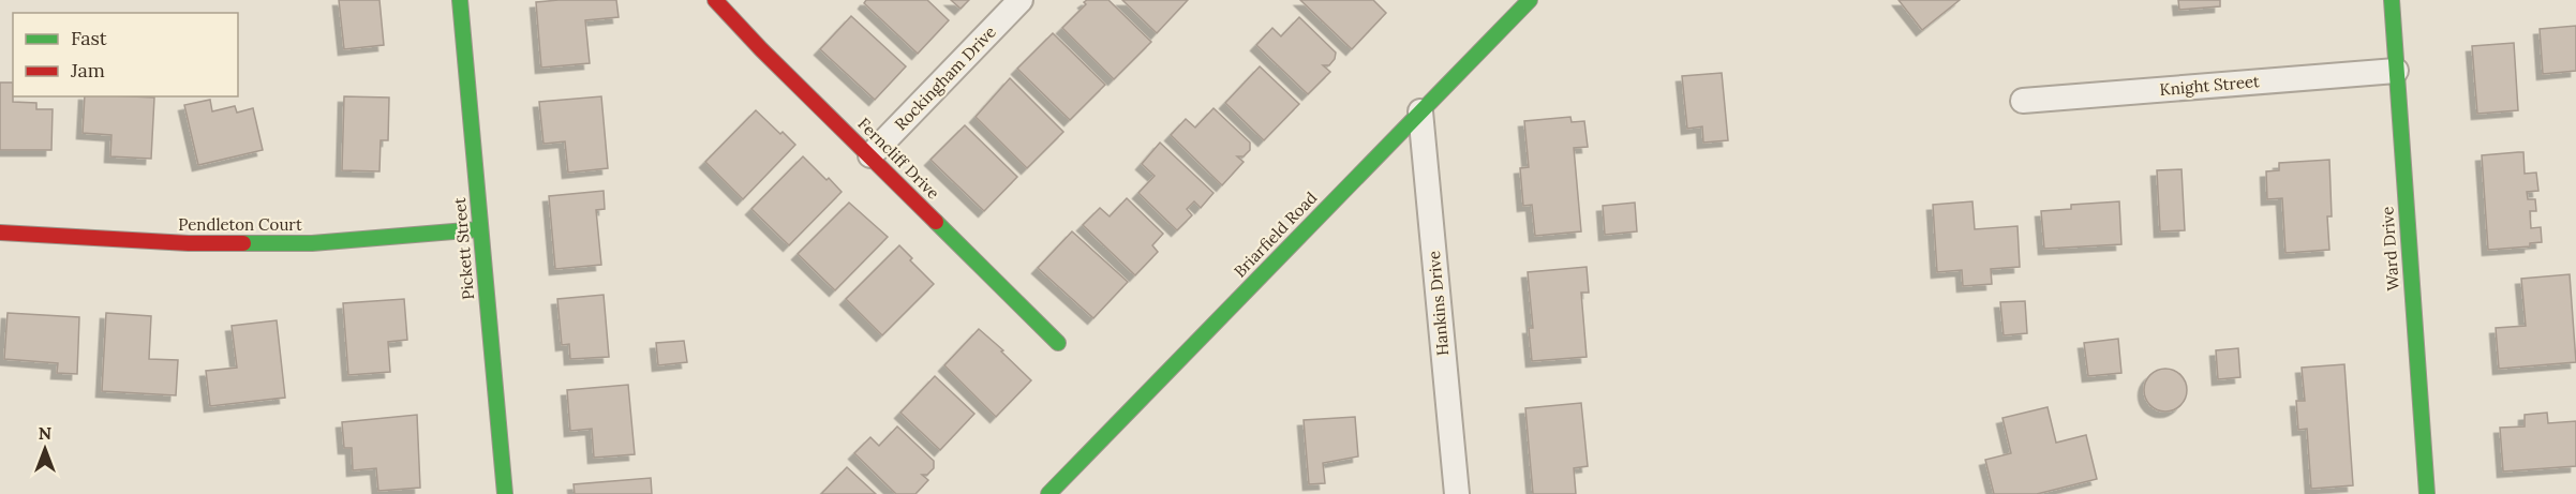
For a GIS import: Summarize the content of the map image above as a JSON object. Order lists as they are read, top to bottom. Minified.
{"streets":{"street":["Rockingham Drive","Knight Street","Ferncliff Drive","Pendleton Court","Briarfield Road","Pickett Street","Ward Drive","Hankins Drive"]},"crossings":[["Rockingham Drive","Ferncliff Drive"],["Knight Street","Ward Drive"],["Pendleton Court","Pickett Street"],["Briarfield Road","Hankins Drive"]],"legend":["Fast","Jam"],"north":"top"}
